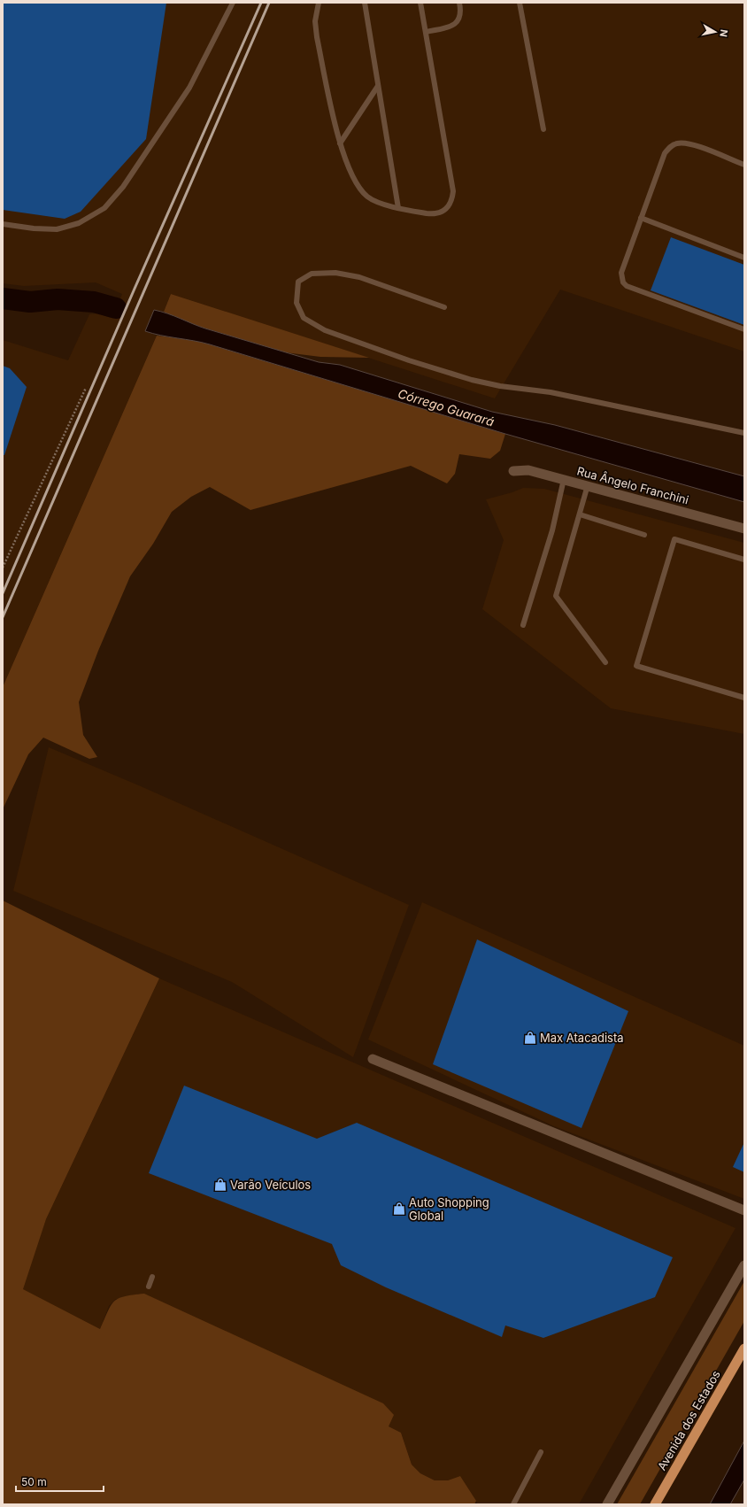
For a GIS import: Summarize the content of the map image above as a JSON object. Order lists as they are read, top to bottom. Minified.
{"streets":{"highway":["Avenida dos Estados"],"street":["Rua Ângelo Franchini"]},"water":["Córrego Guarará"],"places":{"shop":["Max Atacadista","Varão Veículos","Auto Shopping Global"]},"scale_bar":"50 m","north":"right"}
